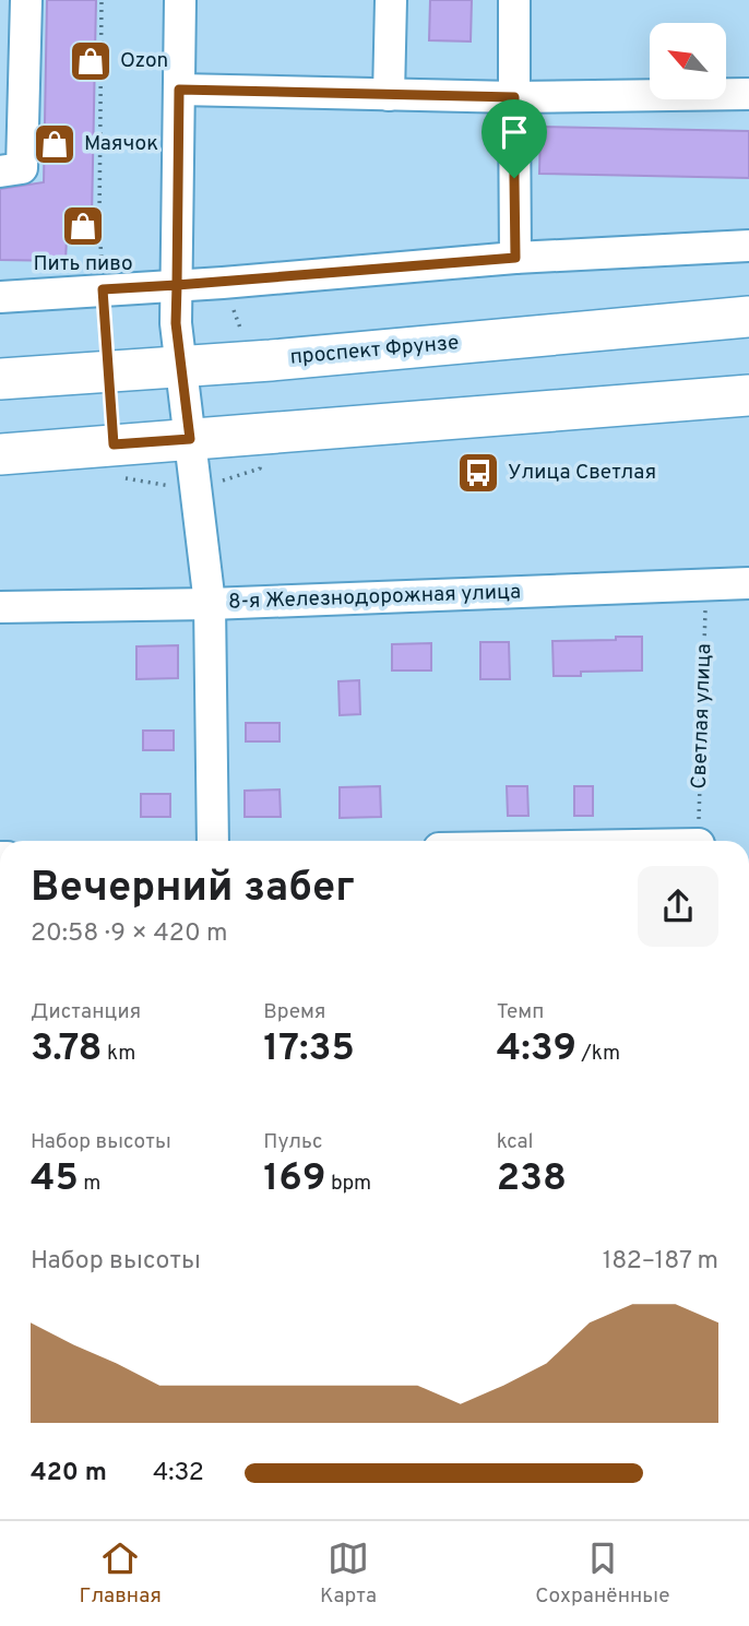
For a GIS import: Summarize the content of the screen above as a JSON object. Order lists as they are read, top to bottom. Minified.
{"streets":{"main road":["проспект Фрунзе"],"street":["8-я Железнодорожная улица"],"path":["Светлая улица"]},"crossings":[["8-я Железнодорожная улица","Светлая улица"]],"places":{"shop":["Ozon","Маячок","Пить пиво"],"bus stop":["Улица Светлая"]},"north":"top left","page":{"heading":["Вечерний забег","20:58 · 9 × 420 m"],"stats":[["Дистанция","3.78 km"],["Время","17:35"],["Темп","4:39 /km"],["Набор высоты","45 m"],["Пульс","169 bpm"],["kcal","238"]],"chart":["Набор высоты","182–187 m"],"list":[{"name":"420 m","note":"4:32"}],"tabs":["Главная","Карта","Сохранённые"]}}
